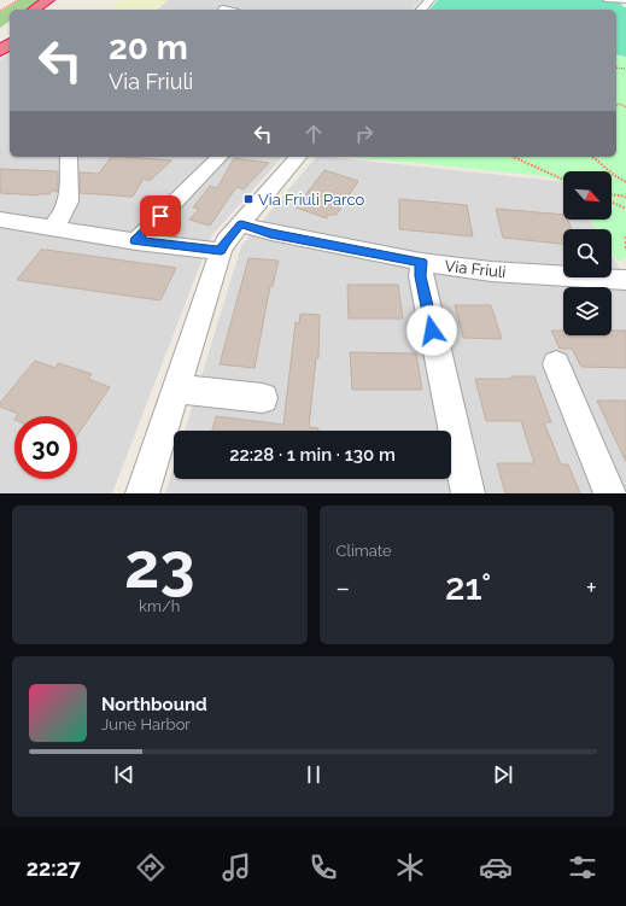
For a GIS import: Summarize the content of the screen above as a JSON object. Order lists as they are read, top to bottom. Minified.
{"streets":{"street":["Via Friuli"]},"places":{"transit":["Via Friuli Parco"]},"north":"bottom right","page":{"turn":["20 m","Via Friuli"],"limit":"30","trip":"22:28 · 1 min · 130 m","tile":[["23","km/h"],"Climate"],"heat":["−","21°","+"],"song":["Northbound","June Harbor"],"tabs":"22:27"}}
